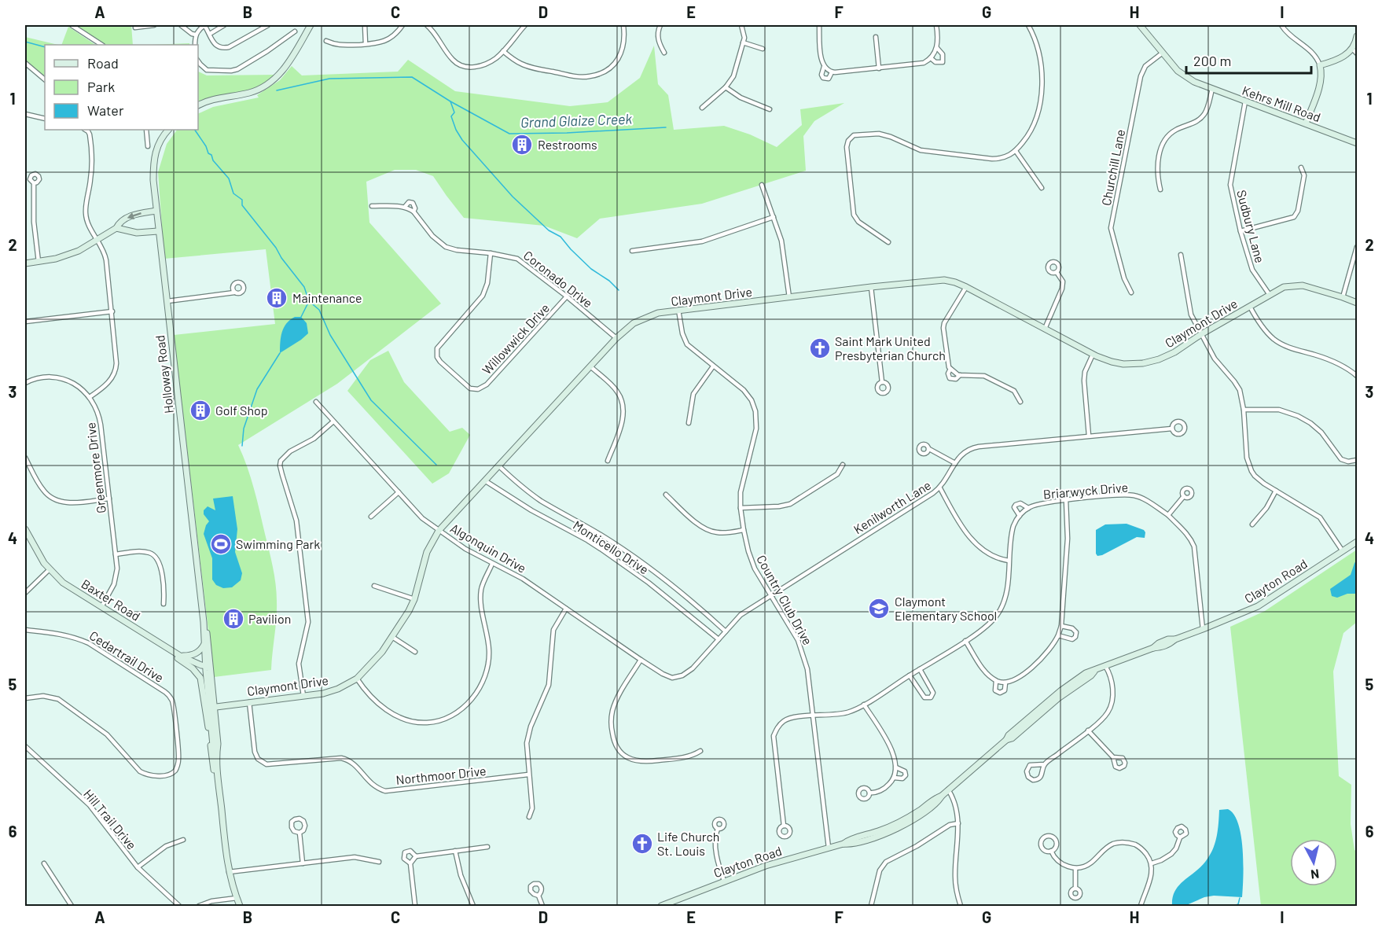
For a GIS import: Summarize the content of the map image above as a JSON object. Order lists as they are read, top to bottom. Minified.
{"streets":{"street":["Kehrs Mill Road","Churchill Lane","Sudbury Lane","Coronado Drive","Claymont Drive","Willowwick Drive","Holloway Road","Greenmore Drive","Briarwyck Drive","Kenilworth Lane","Monticello Drive","Algonquin Drive","Clayton Road","Baxter Road","Country Club Drive","Cedartrail Drive","Northmoor Drive","Hill Trail Drive"]},"crossings":[["Kehrs Mill Road","Churchill Lane"],["Kehrs Mill Road","Sudbury Lane"],["Sudbury Lane","Claymont Drive"],["Coronado Drive","Claymont Drive"],["Coronado Drive","Willowwick Drive"],["Claymont Drive","Monticello Drive"],["Claymont Drive","Algonquin Drive"],["Claymont Drive","Country Club Drive"],["Claymont Drive","Northmoor Drive"],["Holloway Road","Baxter Road"],["Greenmore Drive","Baxter Road"],["Briarwyck Drive","Clayton Road"],["Briarwyck Drive","Country Club Drive"],["Kenilworth Lane","Monticello Drive"],["Kenilworth Lane","Algonquin Drive"],["Kenilworth Lane","Country Club Drive"],["Clayton Road","Country Club Drive"]],"water":["Grand Glaize Creek"],"places":{"building":["Restrooms","Maintenance","Golf Shop","Pavilion"],"church":["Saint Mark United Presbyterian Church","Life Church St. Louis"],"sports":["Swimming Park"],"school or university":["Claymont Elementary School"]},"legend":["Road","Park","Water"],"scale_bar":"200 m","north":"bottom","grid":{"columns":["A","B","C","D","E","F","G","H","I"],"rows":["1","2","3","4","5","6"]}}
